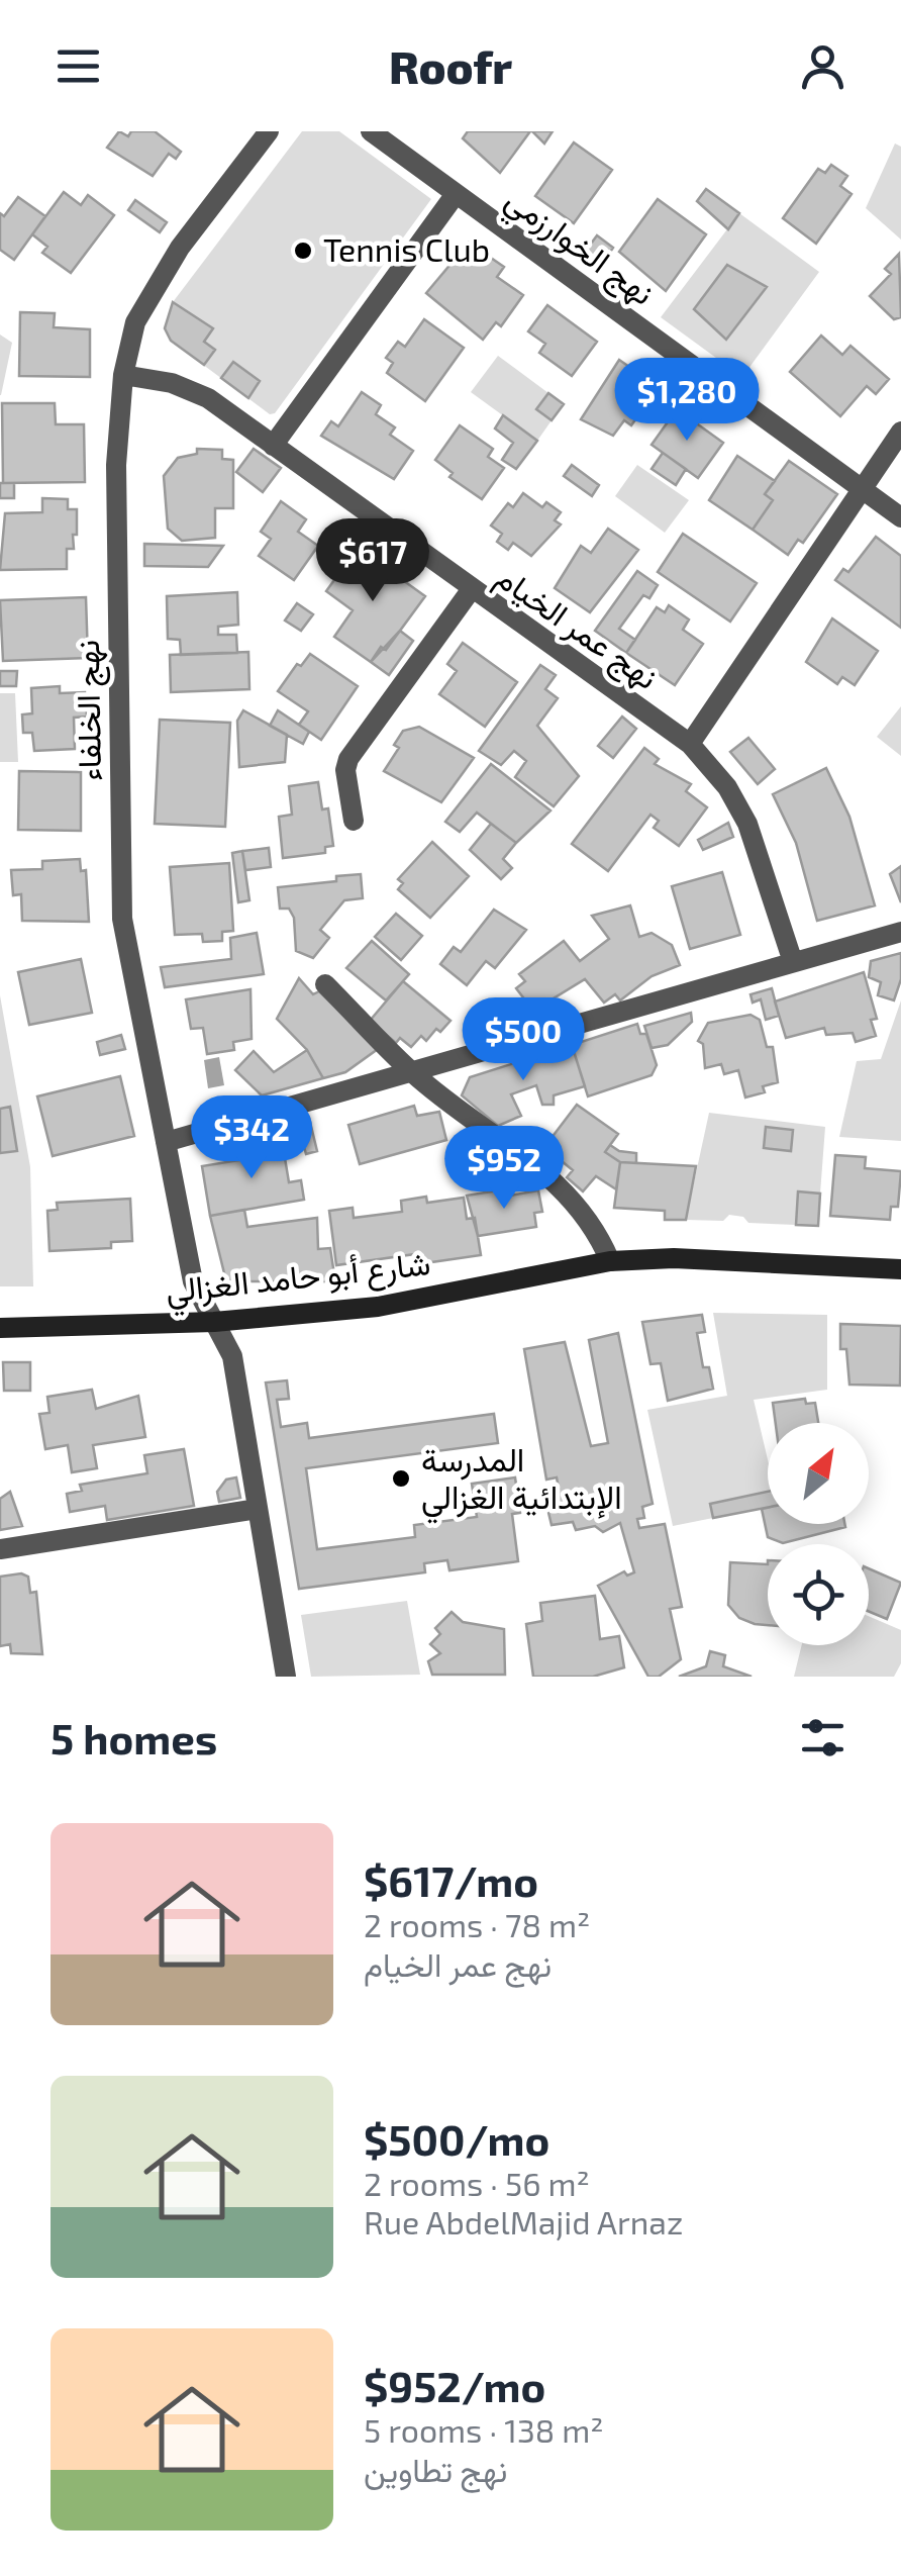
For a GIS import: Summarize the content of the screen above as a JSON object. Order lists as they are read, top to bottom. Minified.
{"streets":{"main road":["شارع أبو حامد الغزالي"],"street":["نهج الخوارزمي","نهج عمر الخيام","نهج الخلفاء"]},"crossings":[["نهج عمر الخيام","نهج الخلفاء"],["نهج الخلفاء","شارع أبو حامد الغزالي"]],"places":["Tennis Club","المدرسة الإبتدائية الغزالي"],"north":"top right","page":{"header":"Roofr","price":["$1,280","$617","$500","$342","$952"],"heading":"5 homes","list":[{"name":"$617/mo","note":"2 rooms · 78 m² · نهج عمر الخيام"},{"name":"$500/mo","note":"2 rooms · 56 m² · Rue AbdelMajid Arnaz"},{"name":"$952/mo","note":"5 rooms · 138 m² · نهج تطاوين"}]}}
